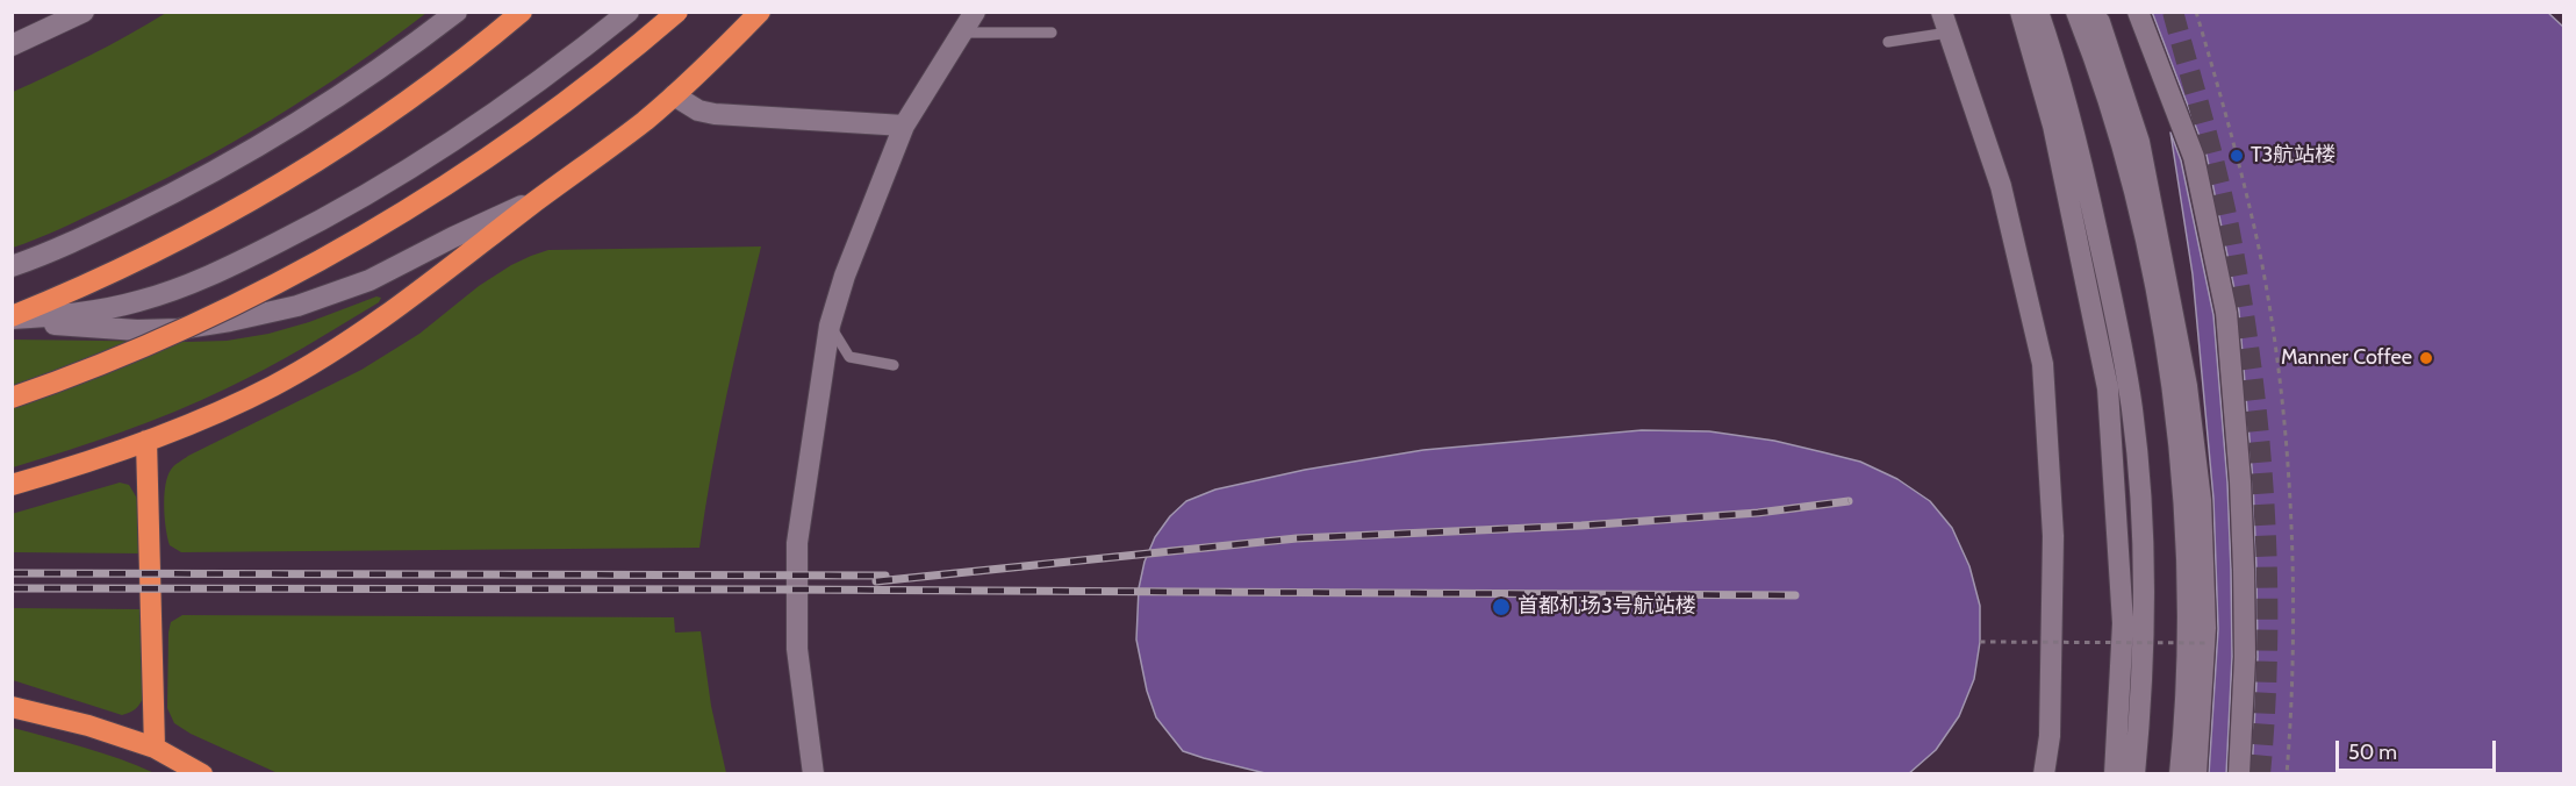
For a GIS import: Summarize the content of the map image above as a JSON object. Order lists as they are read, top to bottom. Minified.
{"places":["T3航站楼","Manner Coffee","首都机场3号航站楼"],"scale_bar":"50 m"}
